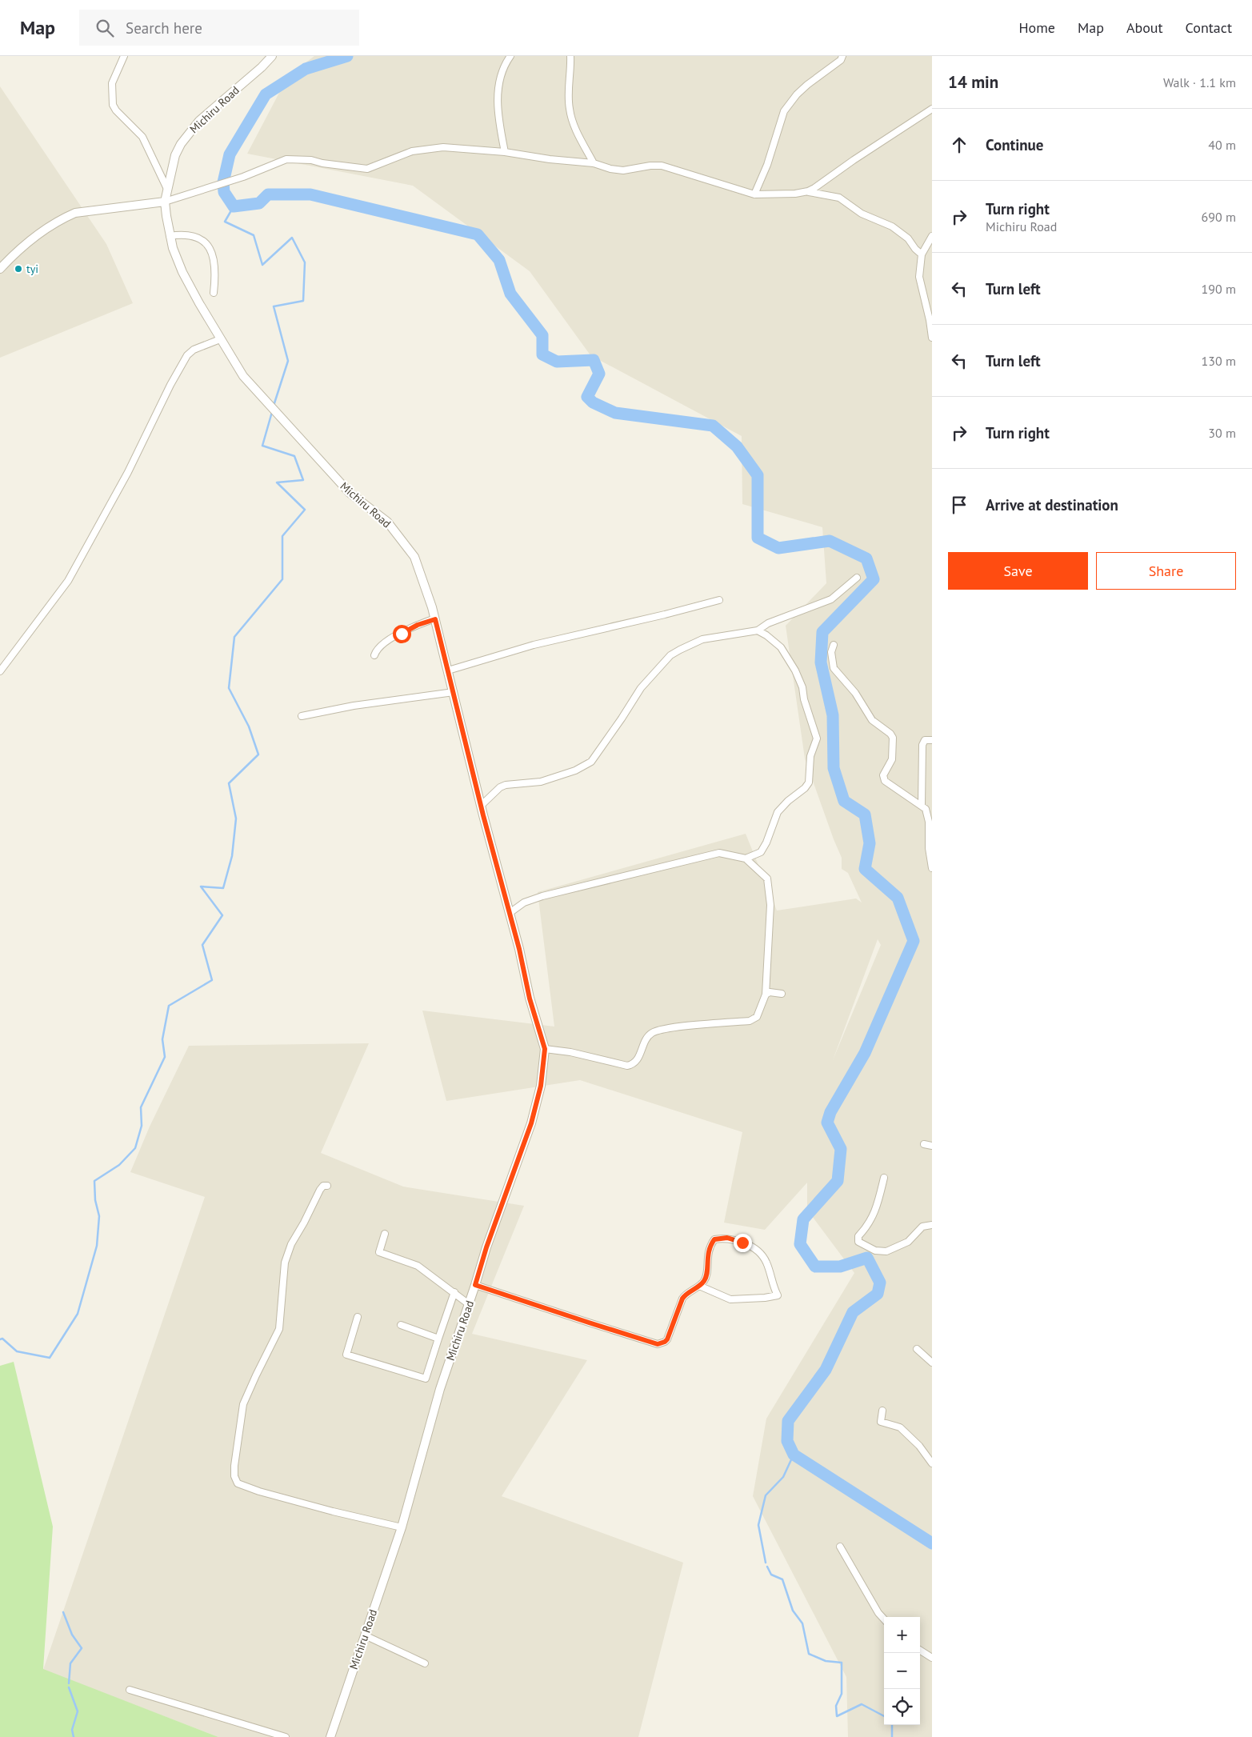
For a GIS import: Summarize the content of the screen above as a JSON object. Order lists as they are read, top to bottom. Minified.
{"streets":{"street":["Michiru Road"]},"places":["tyi"],"page":{"header":"Map","search":"Search here","nav":["Home","Map","About","Contact"],"heading":["14 min","Walk · 1.1 km"],"list":[["Continue","40 m"],["Turn right","Michiru Road","690 m"],["Turn left","190 m"],["Turn left","130 m"],["Turn right","30 m"],"Arrive at destination"],"buttons":["Save","Share"],"map_buttons":["+","−"]}}
